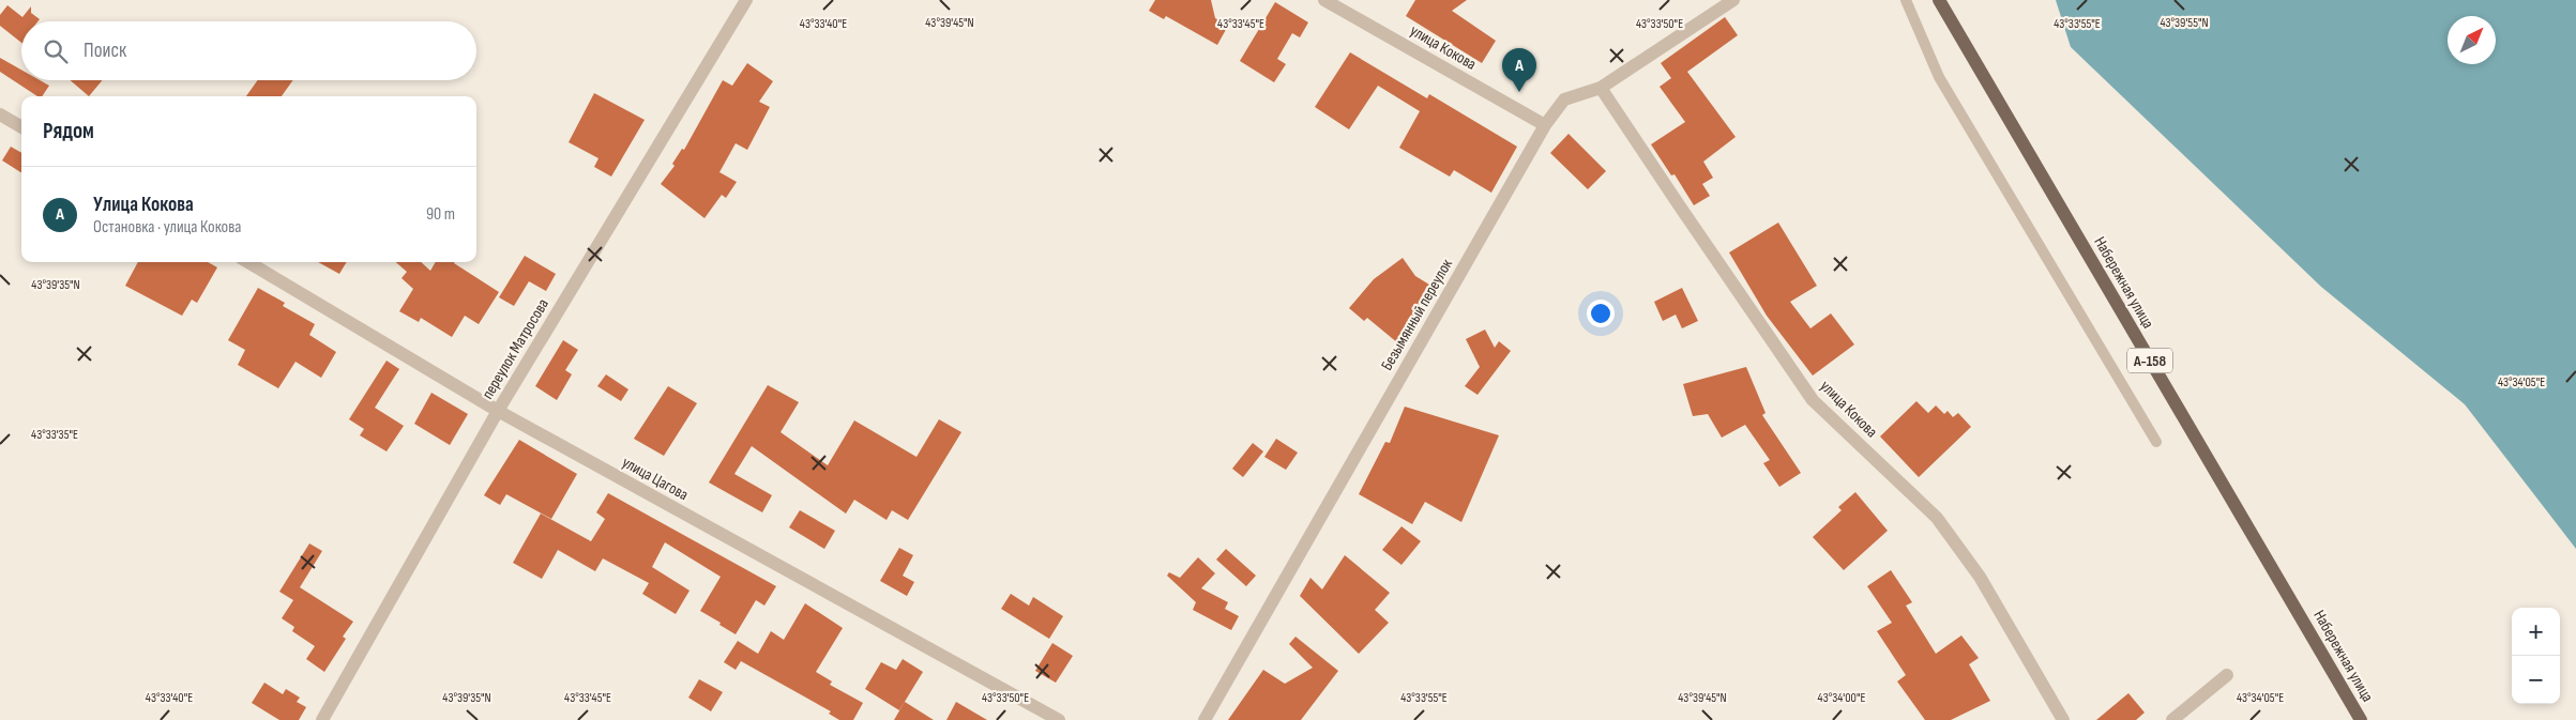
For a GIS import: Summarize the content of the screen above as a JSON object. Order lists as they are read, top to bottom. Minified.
{"streets":{"main road":["Набережная улица","А-158"],"street":["улица Кокова","Безымянный переулок","переулок Матросова","улица Цагова"]},"crossings":[["улица Кокова","Безымянный переулок"],["переулок Матросова","улица Цагова"]],"north":"top right","page":{"search":"Поиск","pins":"A","heading":"Рядом","list":[{"mark":"A","name":"Улица Кокова","note":"Остановка · улица Кокова","value":"90 m"}],"map_buttons":["+","−"]},"coordinates":["43°39'45\"N","43°39'55\"N","43°33'40\"E","43°33'45\"E","43°33'50\"E","43°33'55\"E","43°39'35\"N","43°34'05\"E","43°33'35\"E","43°34'00\"E"]}
